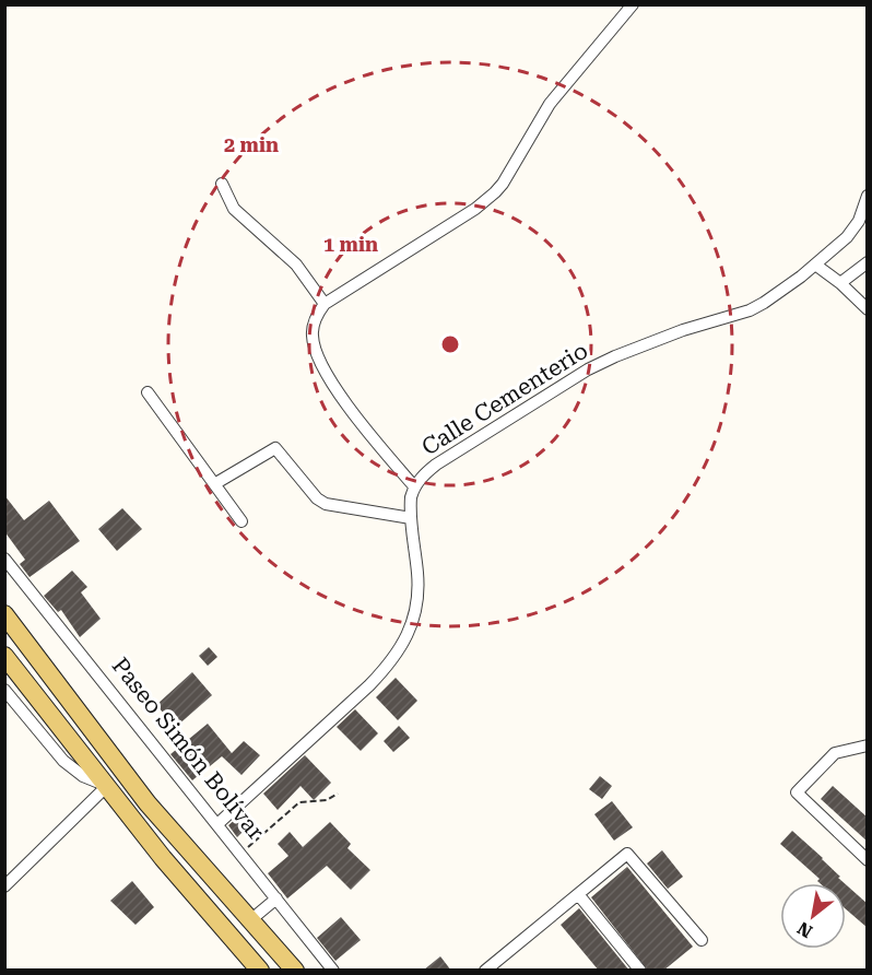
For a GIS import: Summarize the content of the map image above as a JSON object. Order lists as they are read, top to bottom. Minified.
{"streets":{"street":["Calle Cementerio","Paseo Simón Bolívar"]},"crossings":[["Calle Cementerio","Paseo Simón Bolívar"]],"north":"bottom left","rings":["2 min","1 min"]}
